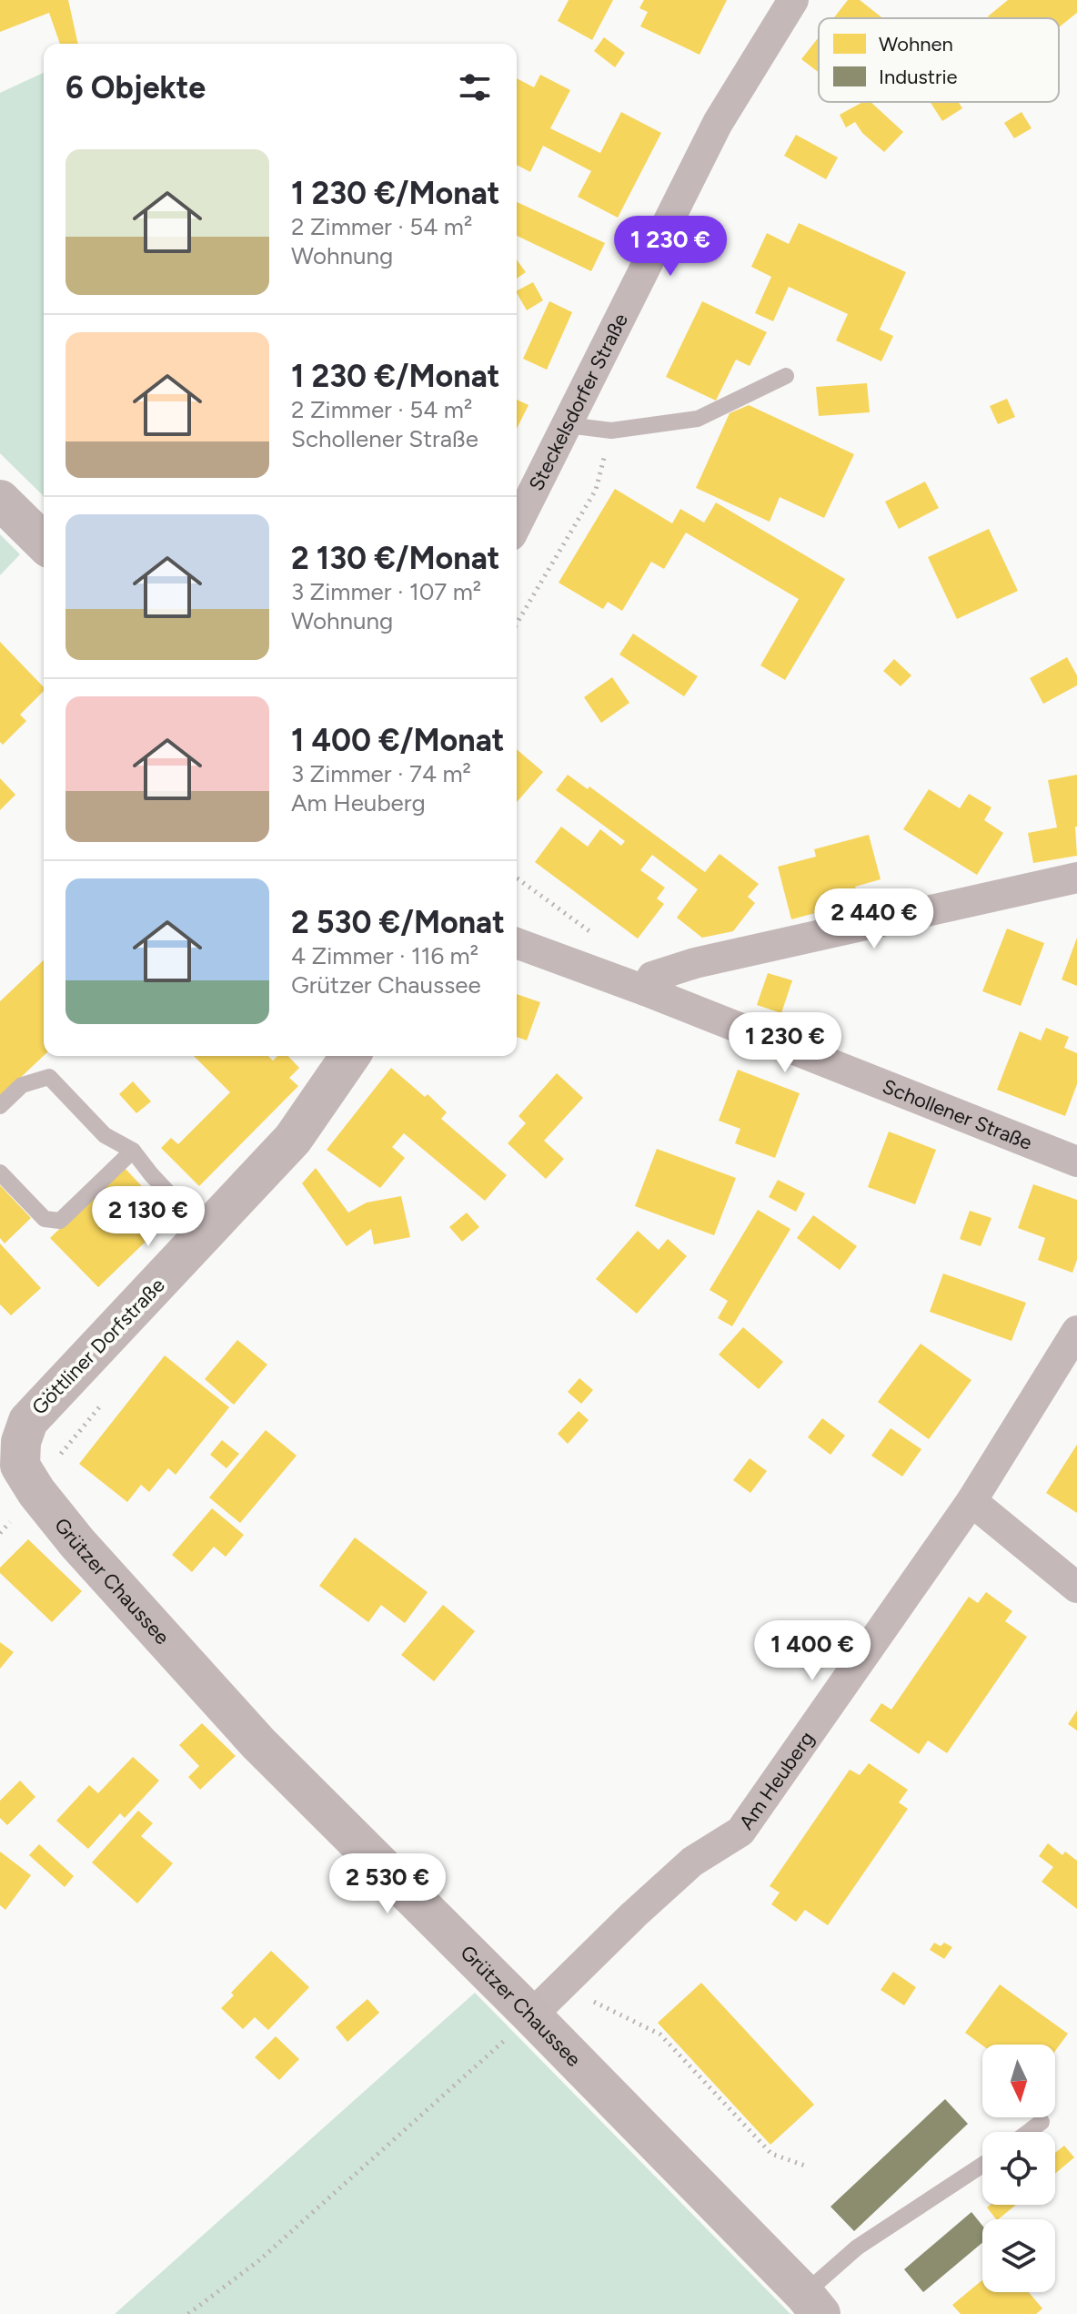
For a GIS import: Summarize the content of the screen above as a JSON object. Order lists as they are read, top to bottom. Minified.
{"streets":{"street":["Steckelsdorfer Straße","Schollener Straße","Göttliner Dorfstraße","Grützer Chaussee","Am Heuberg"]},"crossings":[["Göttliner Dorfstraße","Grützer Chaussee"],["Grützer Chaussee","Am Heuberg"]],"legend":["Wohnen","Industrie"],"north":"bottom","page":{"heading":"6 Objekte","list":[{"name":"1 230 €/Monat","note":"2 Zimmer · 54 m² · Wohnung"},{"name":"1 230 €/Monat","note":"2 Zimmer · 54 m² · Schollener Straße"},{"name":"2 130 €/Monat","note":"3 Zimmer · 107 m² · Wohnung"},{"name":"1 400 €/Monat","note":"3 Zimmer · 74 m² · Am Heuberg"},{"name":"2 530 €/Monat","note":"4 Zimmer · 116 m² · Grützer Chaussee"}],"price":["1 230 €","2 440 €","1 230 €","2 130 €","1 400 €","2 530 €"]}}
